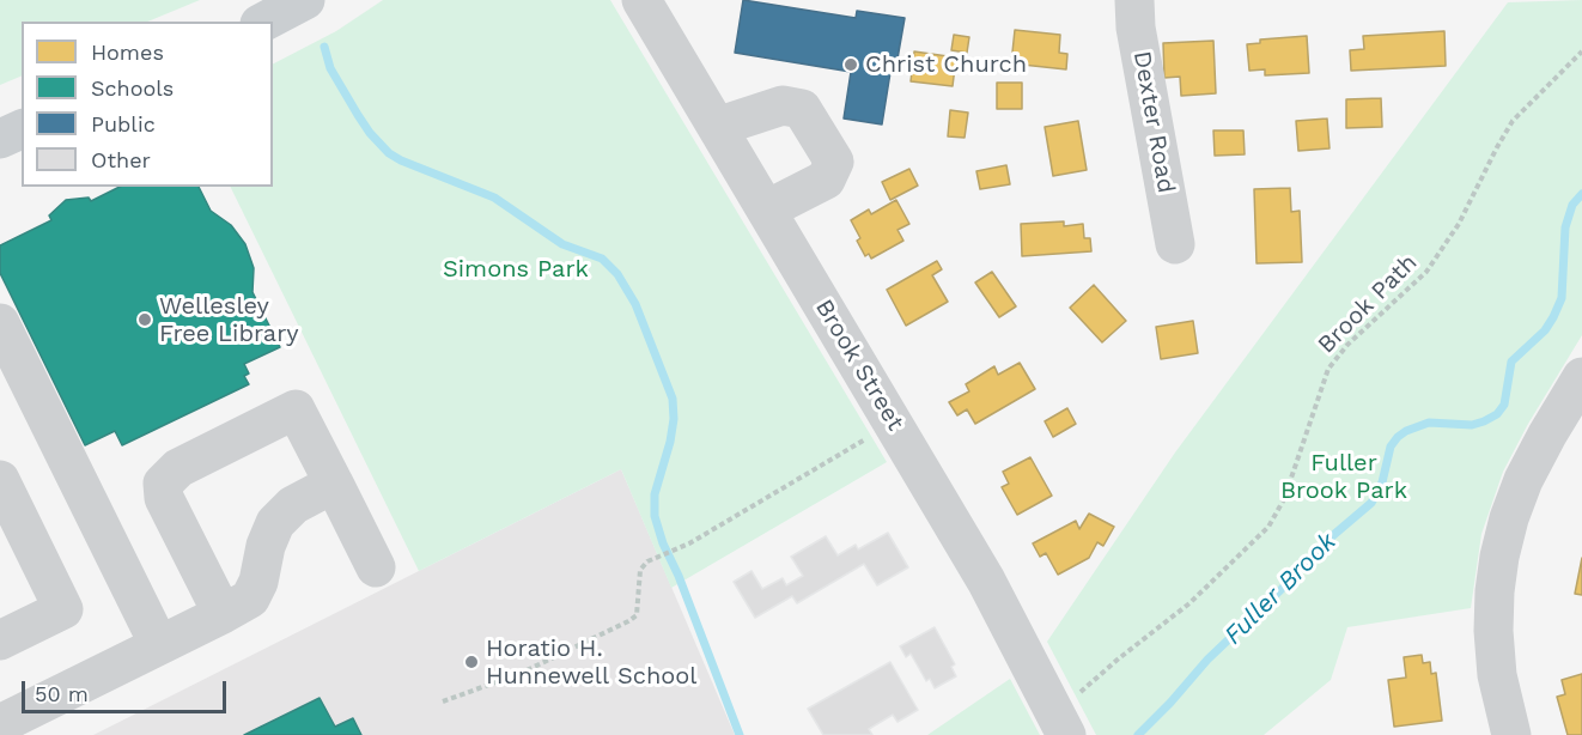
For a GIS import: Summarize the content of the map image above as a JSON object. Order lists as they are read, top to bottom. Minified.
{"streets":{"street":["Dexter Road","Brook Street"],"path":["Brook Path"]},"crossings":[["Brook Path","Brook Street"]],"water":["Fuller Brook"],"parks":["Simons Park","Fuller Brook Park"],"places":["Christ Church","Wellesley Free Library","Horatio H. Hunnewell School"],"legend":["Homes","Schools","Public","Other"],"scale_bar":"50 m"}
